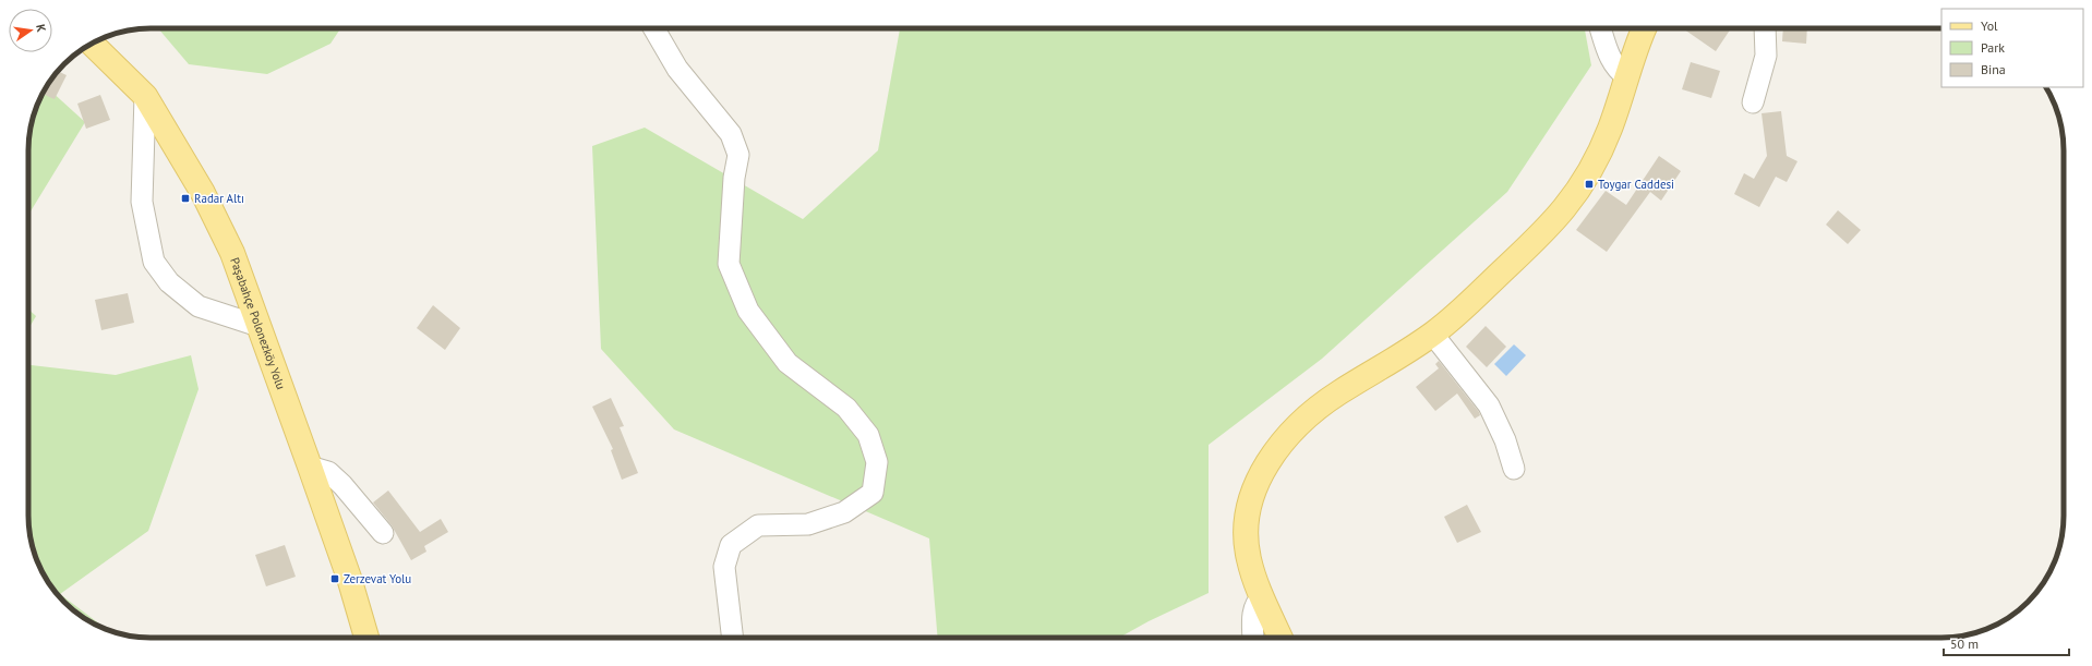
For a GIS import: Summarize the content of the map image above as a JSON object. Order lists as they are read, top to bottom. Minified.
{"streets":{"main road":["Paşabahçe Polonezköy Yolu"]},"places":{"transit":["Toygar Caddesi","Radar Altı","Zerzevat Yolu"]},"legend":["Yol","Park","Bina"],"scale_bar":"50 m","north":"right"}
